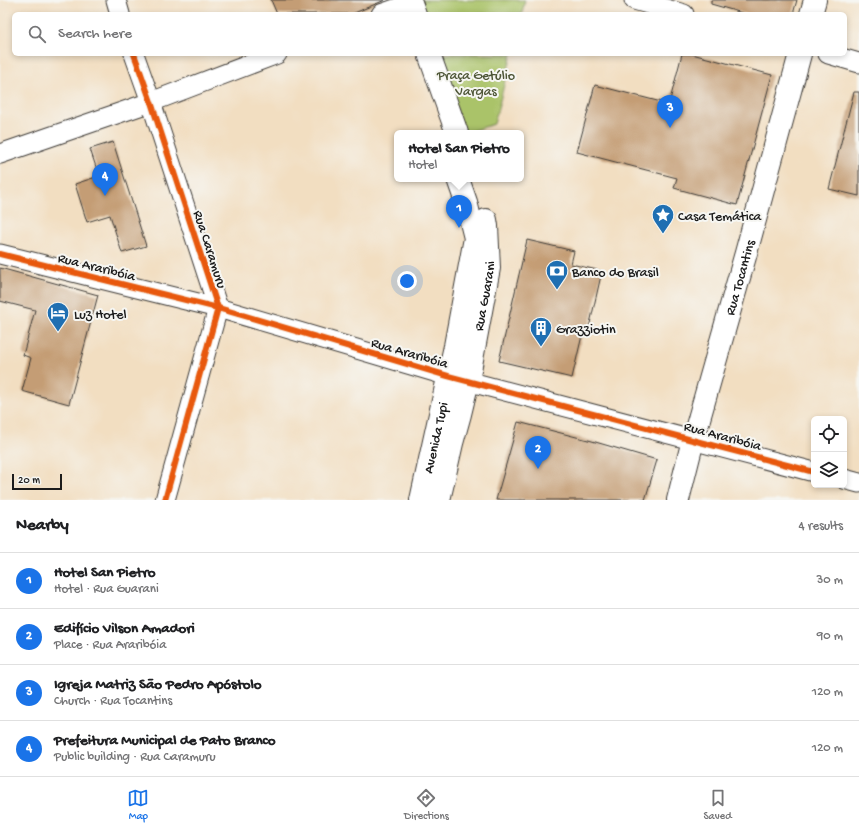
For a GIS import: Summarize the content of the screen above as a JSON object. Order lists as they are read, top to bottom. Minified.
{"streets":{"main road":["Rua Tocantins","Rua Guarani","Avenida Tupi"],"street":["Rua Caramuru","Rua Araribóia"]},"crossings":[["Rua Caramuru","Rua Araribóia"],["Rua Araribóia","Rua Tocantins"],["Rua Araribóia","Rua Guarani"],["Rua Araribóia","Avenida Tupi"],["Rua Guarani","Avenida Tupi"]],"parks":["Praça Getúlio Vargas"],"places":{"place":["Casa Temática"],"bank":["Banco do Brasil"],"hotel":["Luz Hotel"],"building":["Grazziotin"]},"scale_bar":"20 m","page":{"search":"Search here","pins":["3","4","1","2"],"popup":["Hotel San Pietro","Hotel"],"scale":"20 m","heading":["Nearby","4 results"],"list":[{"mark":"1","name":"Hotel San Pietro","note":"Hotel · Rua Guarani","value":"30 m"},{"mark":"2","name":"Edifício Vilson Amadori","note":"Place · Rua Araribóia","value":"90 m"},{"mark":"3","name":"Igreja Matriz São Pedro Apóstolo","note":"Church · Rua Tocantins","value":"120 m"},{"mark":"4","name":"Prefeitura Municipal de Pato Branco","note":"Public building · Rua Caramuru","value":"120 m"}],"nav":["Map","Directions","Saved"]}}
